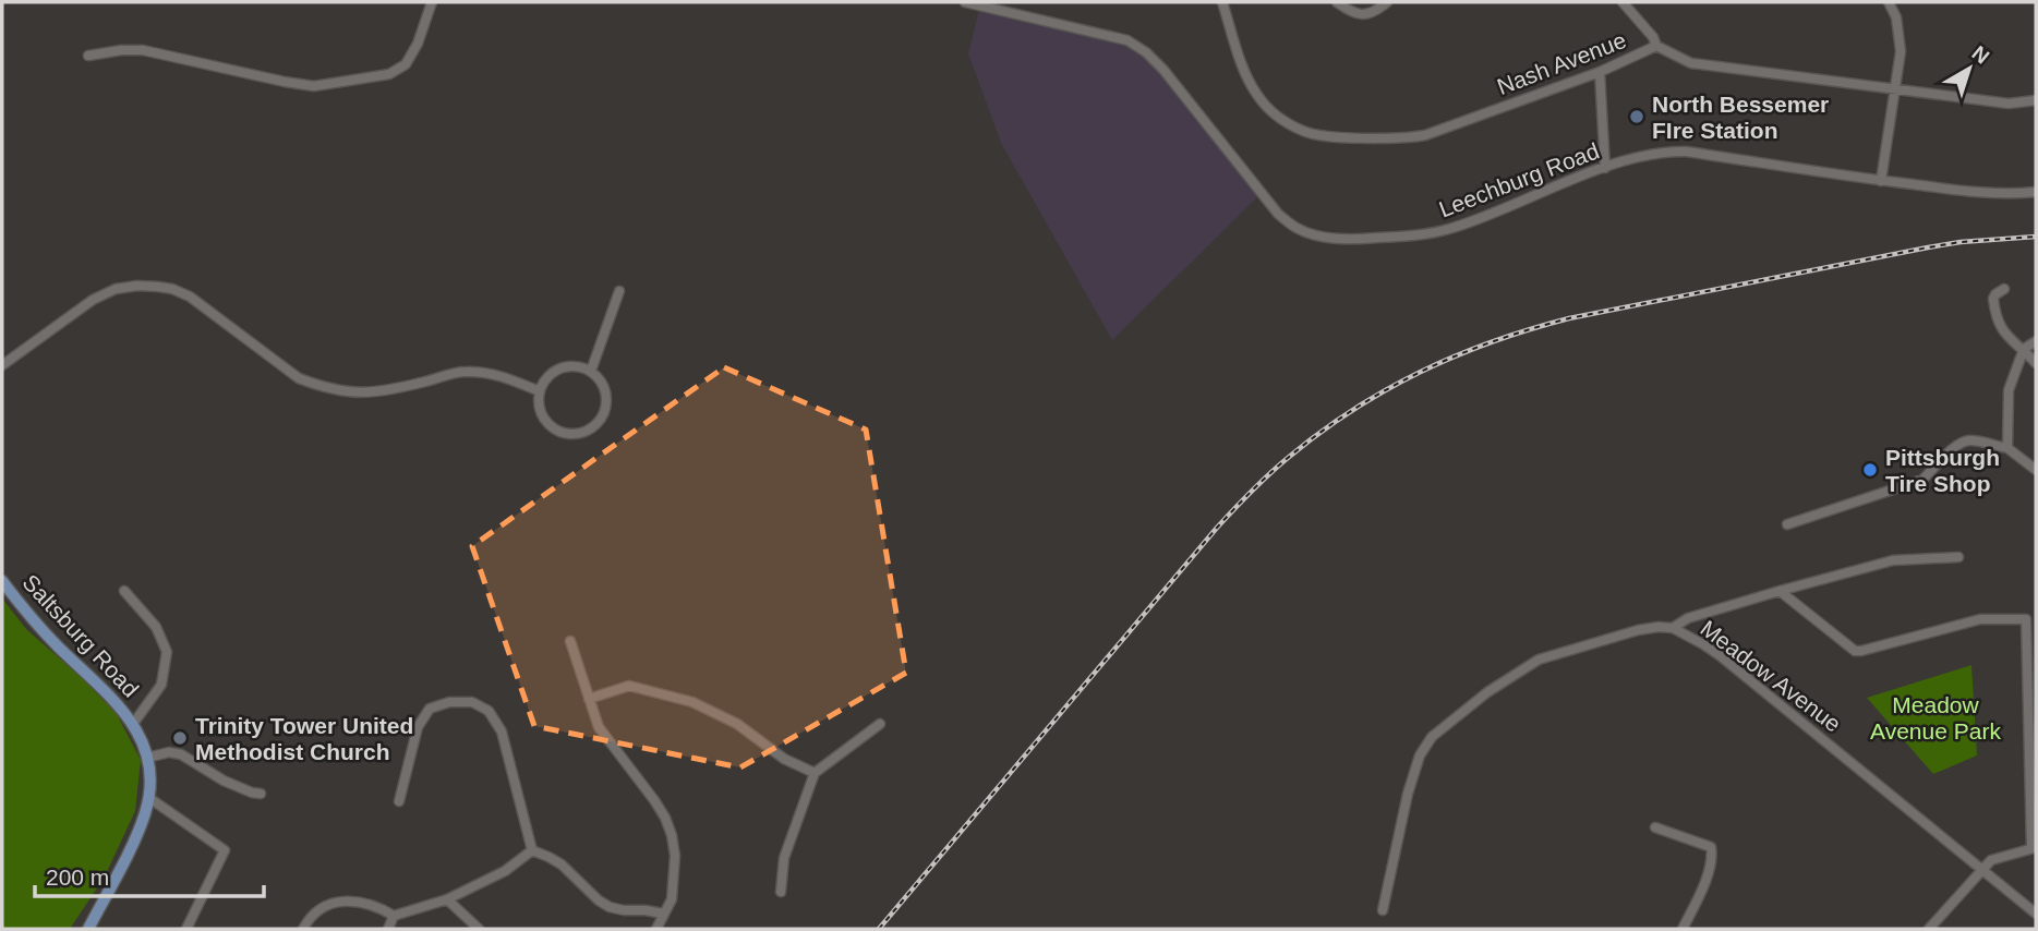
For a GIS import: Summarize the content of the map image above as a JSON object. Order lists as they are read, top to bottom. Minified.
{"streets":{"main road":["Saltsburg Road"],"street":["Nash Avenue","Leechburg Road","Meadow Avenue"]},"parks":["Meadow Avenue Park"],"places":["North Bessemer FIre Station","Pittsburgh Tire Shop","Trinity Tower United Methodist Church"],"scale_bar":"200 m","north":"top right"}
